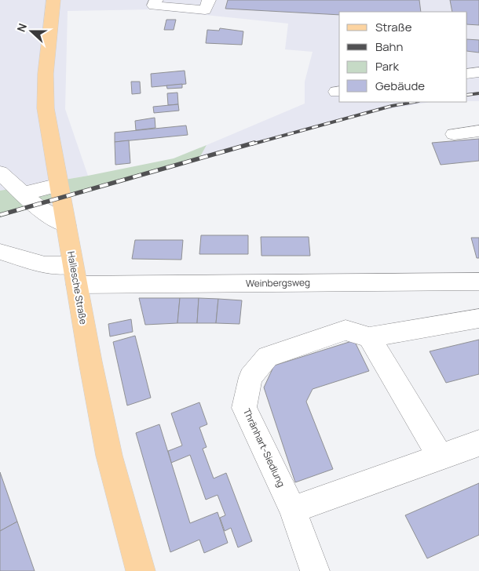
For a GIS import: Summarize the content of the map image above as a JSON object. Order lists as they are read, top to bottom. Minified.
{"streets":{"main road":["Hallesche Straße"],"street":["Weinbergsweg","Thränhart-Siedlung"]},"crossings":[["Weinbergsweg","Hallesche Straße"]],"legend":["Straße","Bahn","Park","Gebäude"],"north":"left"}
